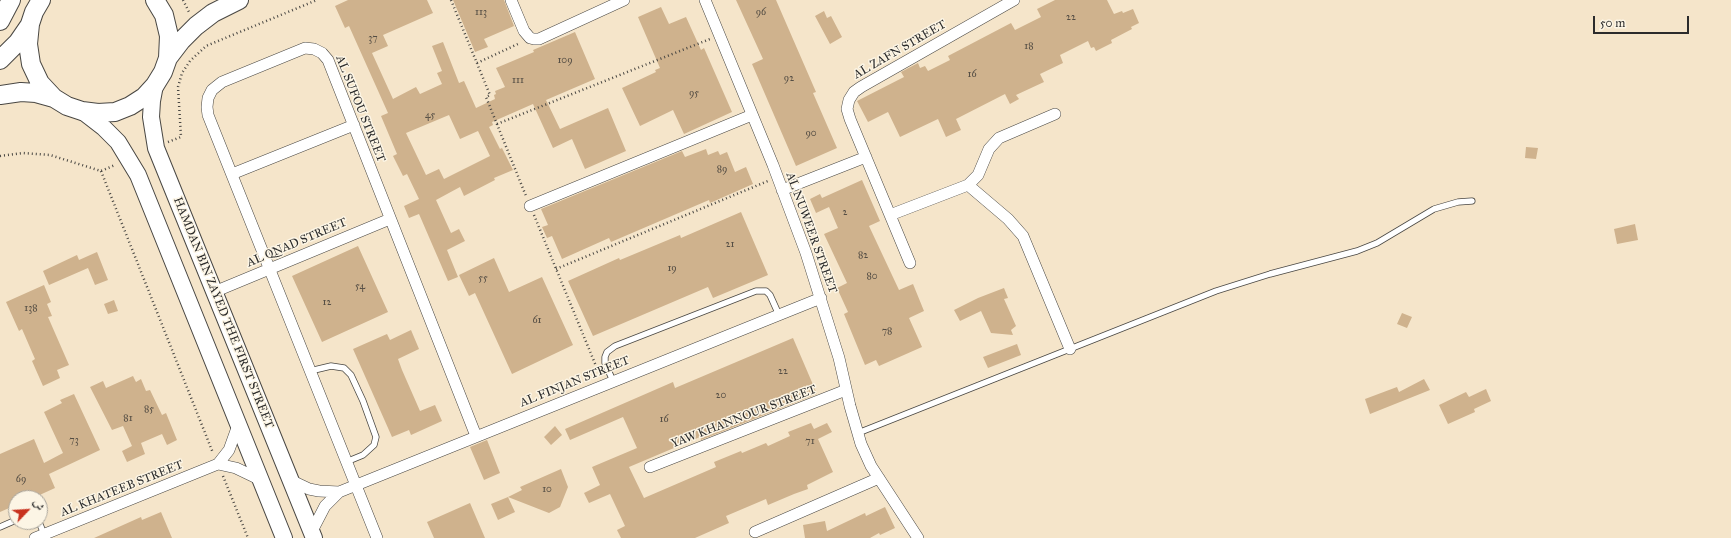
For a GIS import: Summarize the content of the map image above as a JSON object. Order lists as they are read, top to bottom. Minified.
{"streets":{"main road":["HAMDAN BIN ZAYED THE FIRST STREET"],"street":["AL ZAFN STREET","AL SUFOU STREET","AL NUWEER STREET","AL QNAD STREET","AL FINJAN STREET","YAW KHANNOUR STREET","AL KHATEEB STREET"]},"crossings":[["AL SUFOU STREET","AL QNAD STREET"],["AL SUFOU STREET","AL FINJAN STREET"],["AL NUWEER STREET","AL FINJAN STREET"],["AL NUWEER STREET","YAW KHANNOUR STREET"],["AL QNAD STREET","HAMDAN BIN ZAYED THE FIRST STREET"],["HAMDAN BIN ZAYED THE FIRST STREET","AL FINJAN STREET"]],"house_numbers":["113","96","22","37","18","109","16","92","111","95","45","90","89","2","21","82","19","80","55","54","12","138","61","78","22","20","85","81","16","73","71","69","10"],"scale_bar":"50 m","north":"top right"}
